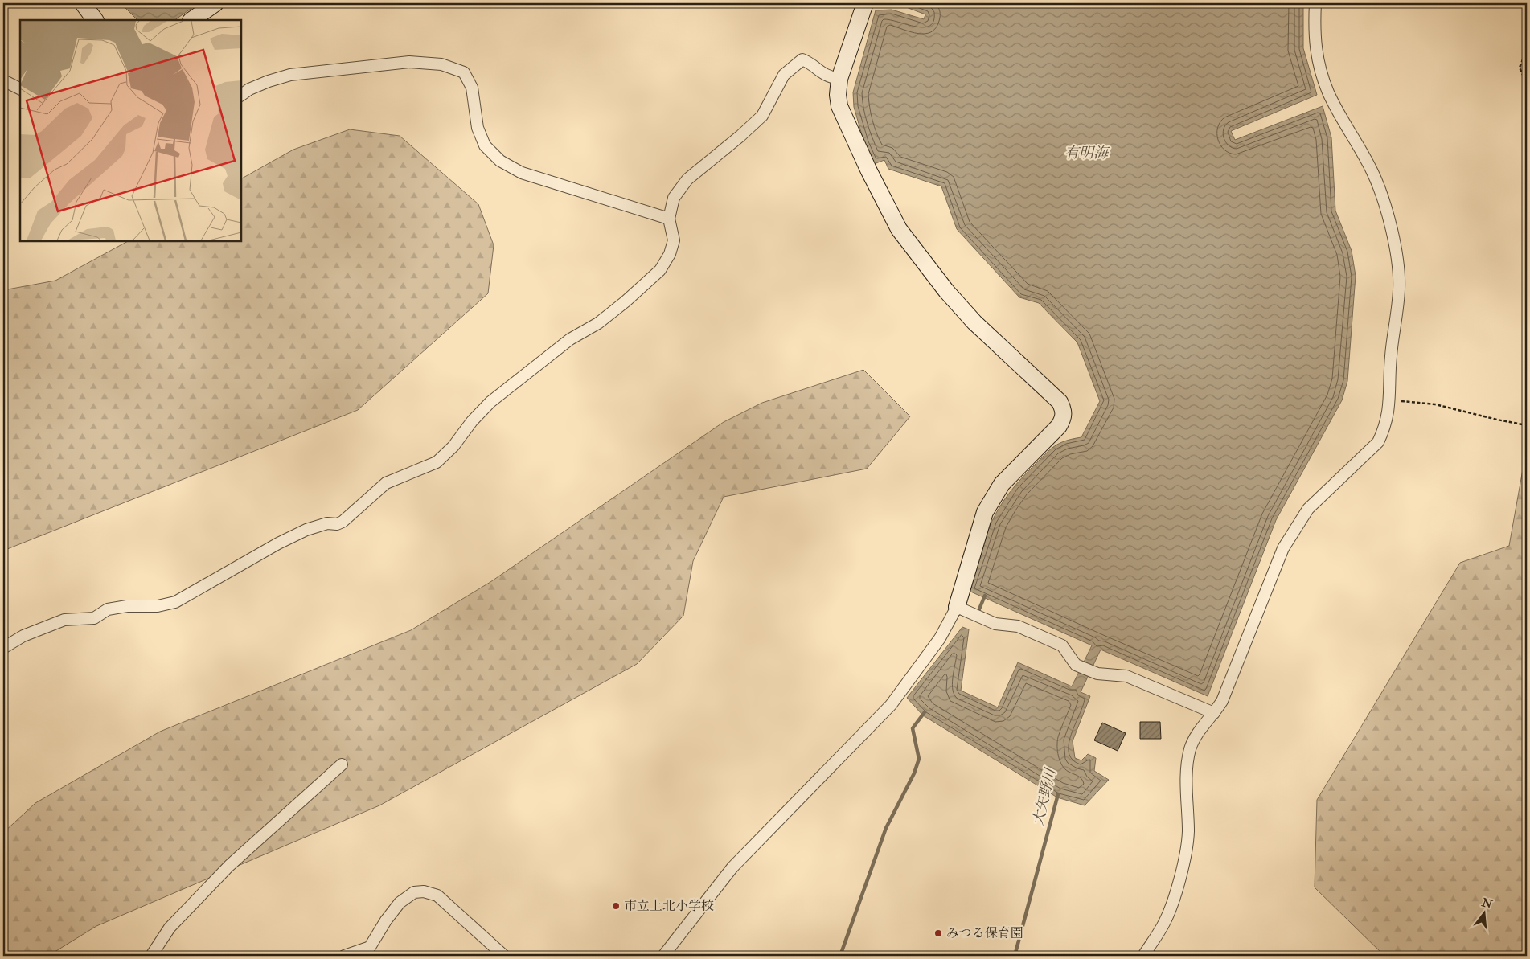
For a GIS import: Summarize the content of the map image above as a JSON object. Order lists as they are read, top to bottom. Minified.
{"water":["有明海","大矢野川"],"places":["市立上北小学校","みつる保育園"],"north":"top"}
